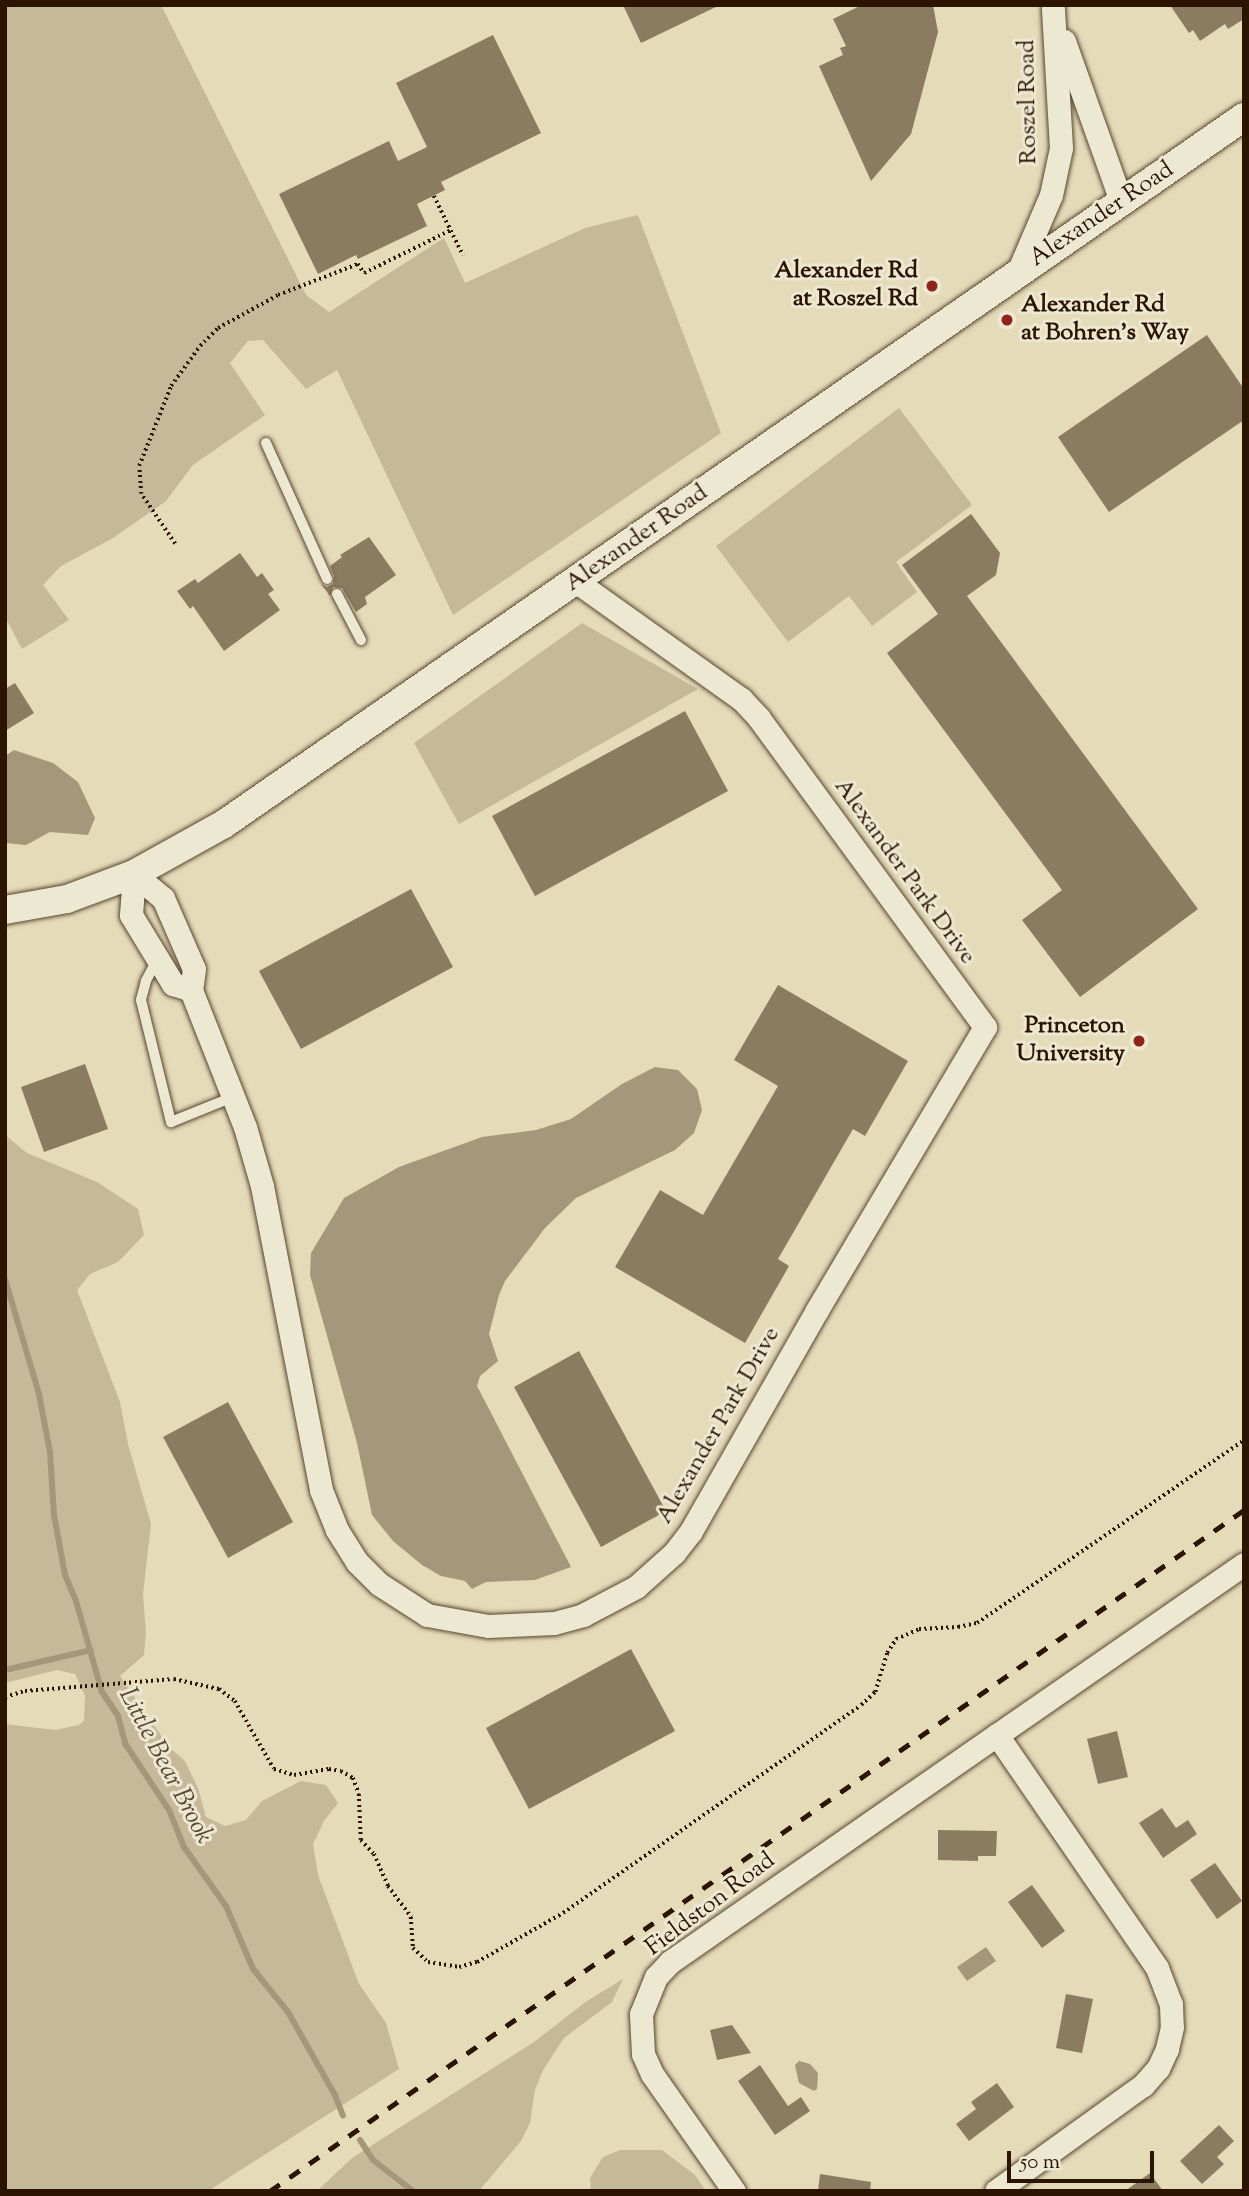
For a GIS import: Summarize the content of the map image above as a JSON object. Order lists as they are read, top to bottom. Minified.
{"streets":{"street":["Roszel Road","Alexander Road","Alexander Park Drive","Fieldston Road"]},"crossings":[["Roszel Road","Alexander Road"],["Alexander Road","Alexander Park Drive"]],"water":["Little Bear Brook"],"places":["Alexander Rd at Roszel Rd","Alexander Rd at Bohren's Way","Princeton University"],"scale_bar":"50 m"}
